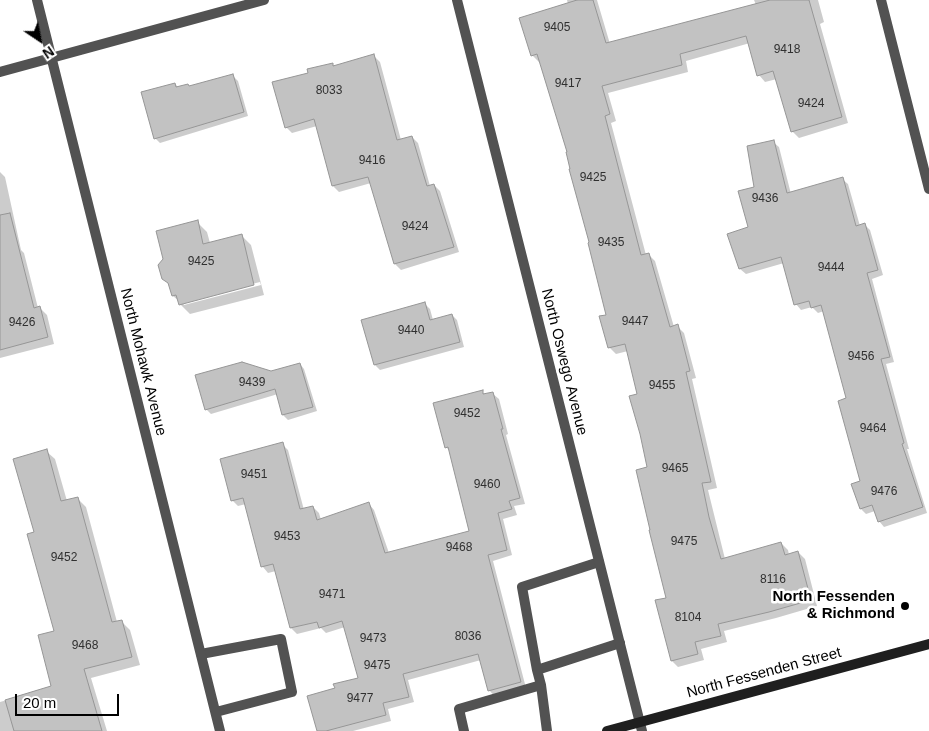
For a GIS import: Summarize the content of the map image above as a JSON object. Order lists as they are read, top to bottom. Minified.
{"streets":{"main road":["North Fessenden Street"],"street":["North Mohawk Avenue","North Oswego Avenue"]},"crossings":[["North Oswego Avenue","North Fessenden Street"]],"places":["North Fessenden & Richmond"],"house_numbers":["9405","9418","9417","8033","9424","9416","9425","9436","9424","9435","9425","9444","9447","9426","9440","9456","9439","9455","9452","9464","9465","9451","9460","9476","9453","9475","9468","9452","8116","9471","8104","8036","9473","9468","9475","9477"],"scale_bar":"20 m","north":"bottom right"}
